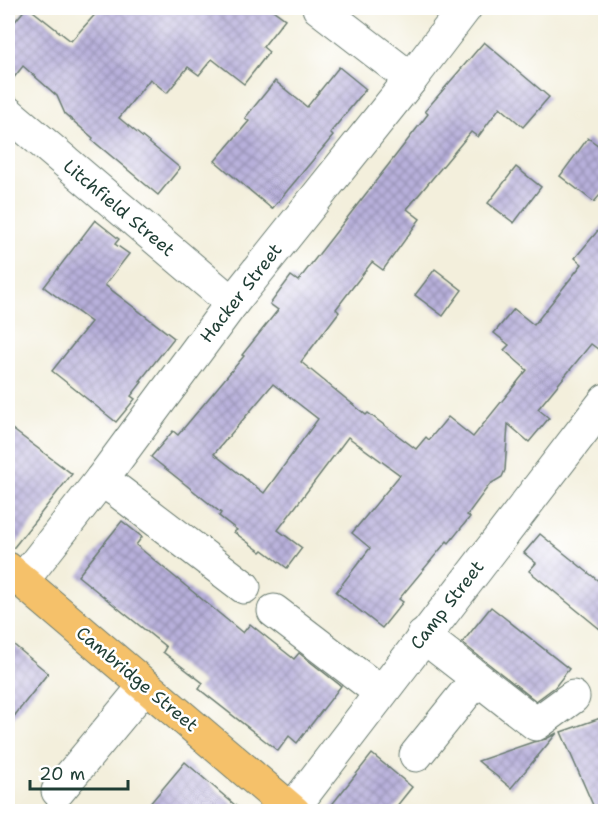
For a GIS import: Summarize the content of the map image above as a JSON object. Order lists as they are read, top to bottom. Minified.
{"streets":{"main road":["Cambridge Street"],"street":["Litchfield Street","Hacker Street","Camp Street"]},"crossings":[["Litchfield Street","Hacker Street"],["Hacker Street","Cambridge Street"],["Camp Street","Cambridge Street"]],"scale_bar":"20 m"}
